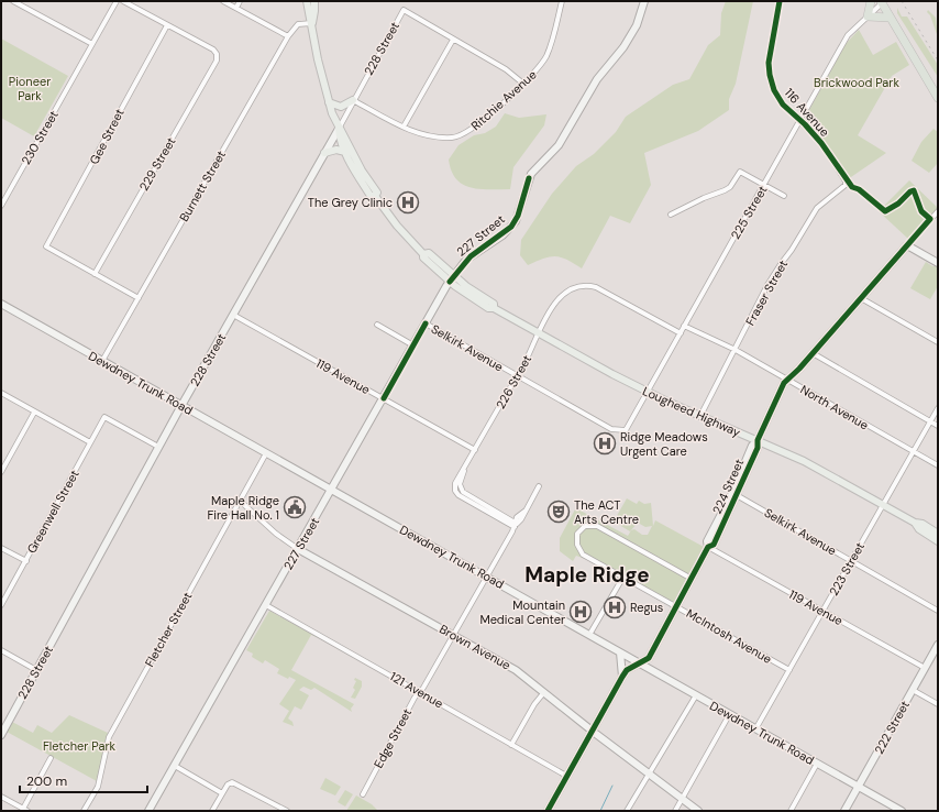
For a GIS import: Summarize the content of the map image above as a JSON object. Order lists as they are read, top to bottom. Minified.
{"streets":{"main road":["228 Street","227 Street","Dewdney Trunk Road","Lougheed Highway","224 Street","Brown Avenue","222 Street"],"street":["Ritchie Avenue","116 Avenue","Gee Street","230 Street","229 Street","Burnett Street","225 Street","Fraser Street","Selkirk Avenue","119 Avenue","226 Street","North Avenue","Greenwell Street","223 Street","Fletcher Street","McIntosh Avenue","121 Avenue","Edge Street"]},"crossings":[["228 Street","Ritchie Avenue"],["228 Street","119 Avenue"],["228 Street","Dewdney Trunk Road"],["228 Street","Lougheed Highway"],["228 Street","Greenwell Street"],["116 Avenue","225 Street"],["116 Avenue","Fraser Street"],["Gee Street","229 Street"],["Burnett Street","Dewdney Trunk Road"],["Burnett Street","Lougheed Highway"],["225 Street","Selkirk Avenue"],["225 Street","226 Street"],["225 Street","North Avenue"],["225 Street","Lougheed Highway"],["227 Street","Selkirk Avenue"],["227 Street","119 Avenue"],["227 Street","Dewdney Trunk Road"],["227 Street","Lougheed Highway"],["227 Street","Brown Avenue"],["227 Street","121 Avenue"],["Fraser Street","North Avenue"],["Fraser Street","Lougheed Highway"],["Selkirk Avenue","226 Street"],["Selkirk Avenue","224 Street"],["Selkirk Avenue","223 Street"],["119 Avenue","226 Street"],["119 Avenue","224 Street"],["119 Avenue","223 Street"],["119 Avenue","222 Street"],["226 Street","Lougheed Highway"],["226 Street","Edge Street"],["Dewdney Trunk Road","224 Street"],["Dewdney Trunk Road","223 Street"],["Dewdney Trunk Road","Fletcher Street"],["Dewdney Trunk Road","222 Street"],["Dewdney Trunk Road","Edge Street"],["North Avenue","224 Street"],["North Avenue","223 Street"],["Lougheed Highway","224 Street"],["Lougheed Highway","223 Street"],["224 Street","McIntosh Avenue"],["224 Street","Brown Avenue"],["224 Street","121 Avenue"],["223 Street","McIntosh Avenue"],["Fletcher Street","Brown Avenue"],["Brown Avenue","Edge Street"],["121 Avenue","Edge Street"]],"districts":["Maple Ridge"],"parks":["Pioneer Park","Brickwood Park","Fletcher Park"],"places":{"hospital":["The Grey Clinic","Ridge Meadows Urgent Care","Regus","Mountain Medical Center"],"public building":["Maple Ridge Fire Hall No. 1"],"theatre":["The ACT Arts Centre"]},"scale_bar":"200 m"}
